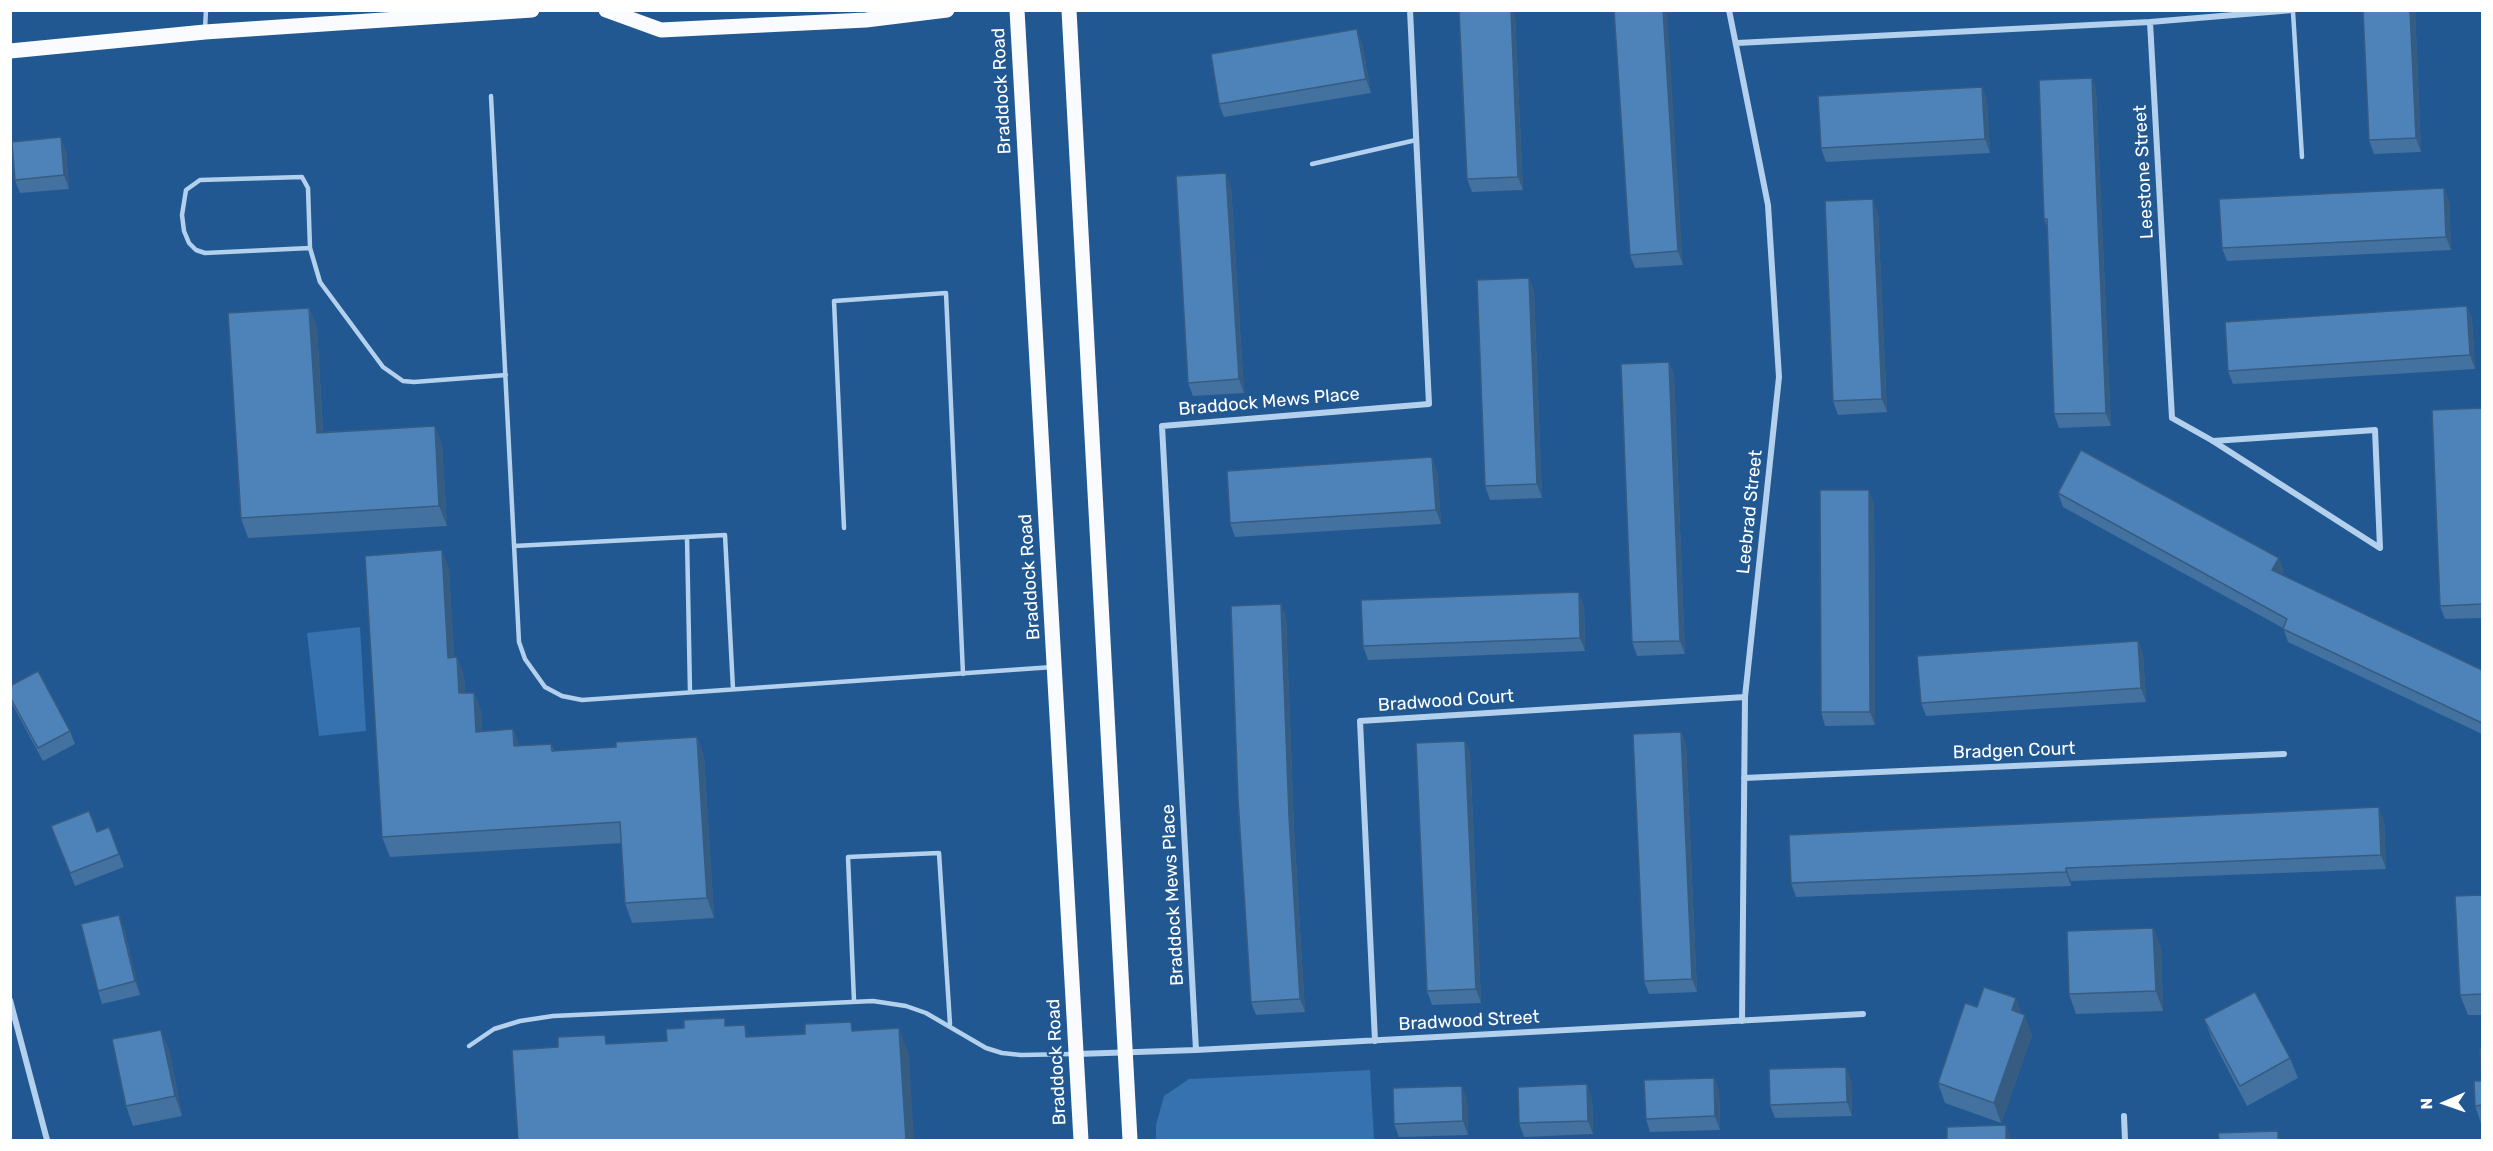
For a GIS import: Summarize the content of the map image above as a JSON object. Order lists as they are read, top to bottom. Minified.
{"streets":{"main road":["Braddock Road"],"street":["Leestone Street","Braddock Mews Place","Leebrad Street","Bradwood Court","Bradgen Court","Bradwood Street"]},"crossings":[["Braddock Road","Bradwood Street"],["Braddock Mews Place","Bradwood Street"],["Leebrad Street","Bradwood Court"],["Leebrad Street","Bradgen Court"],["Leebrad Street","Bradwood Street"],["Bradwood Court","Bradwood Street"]],"north":"left"}
